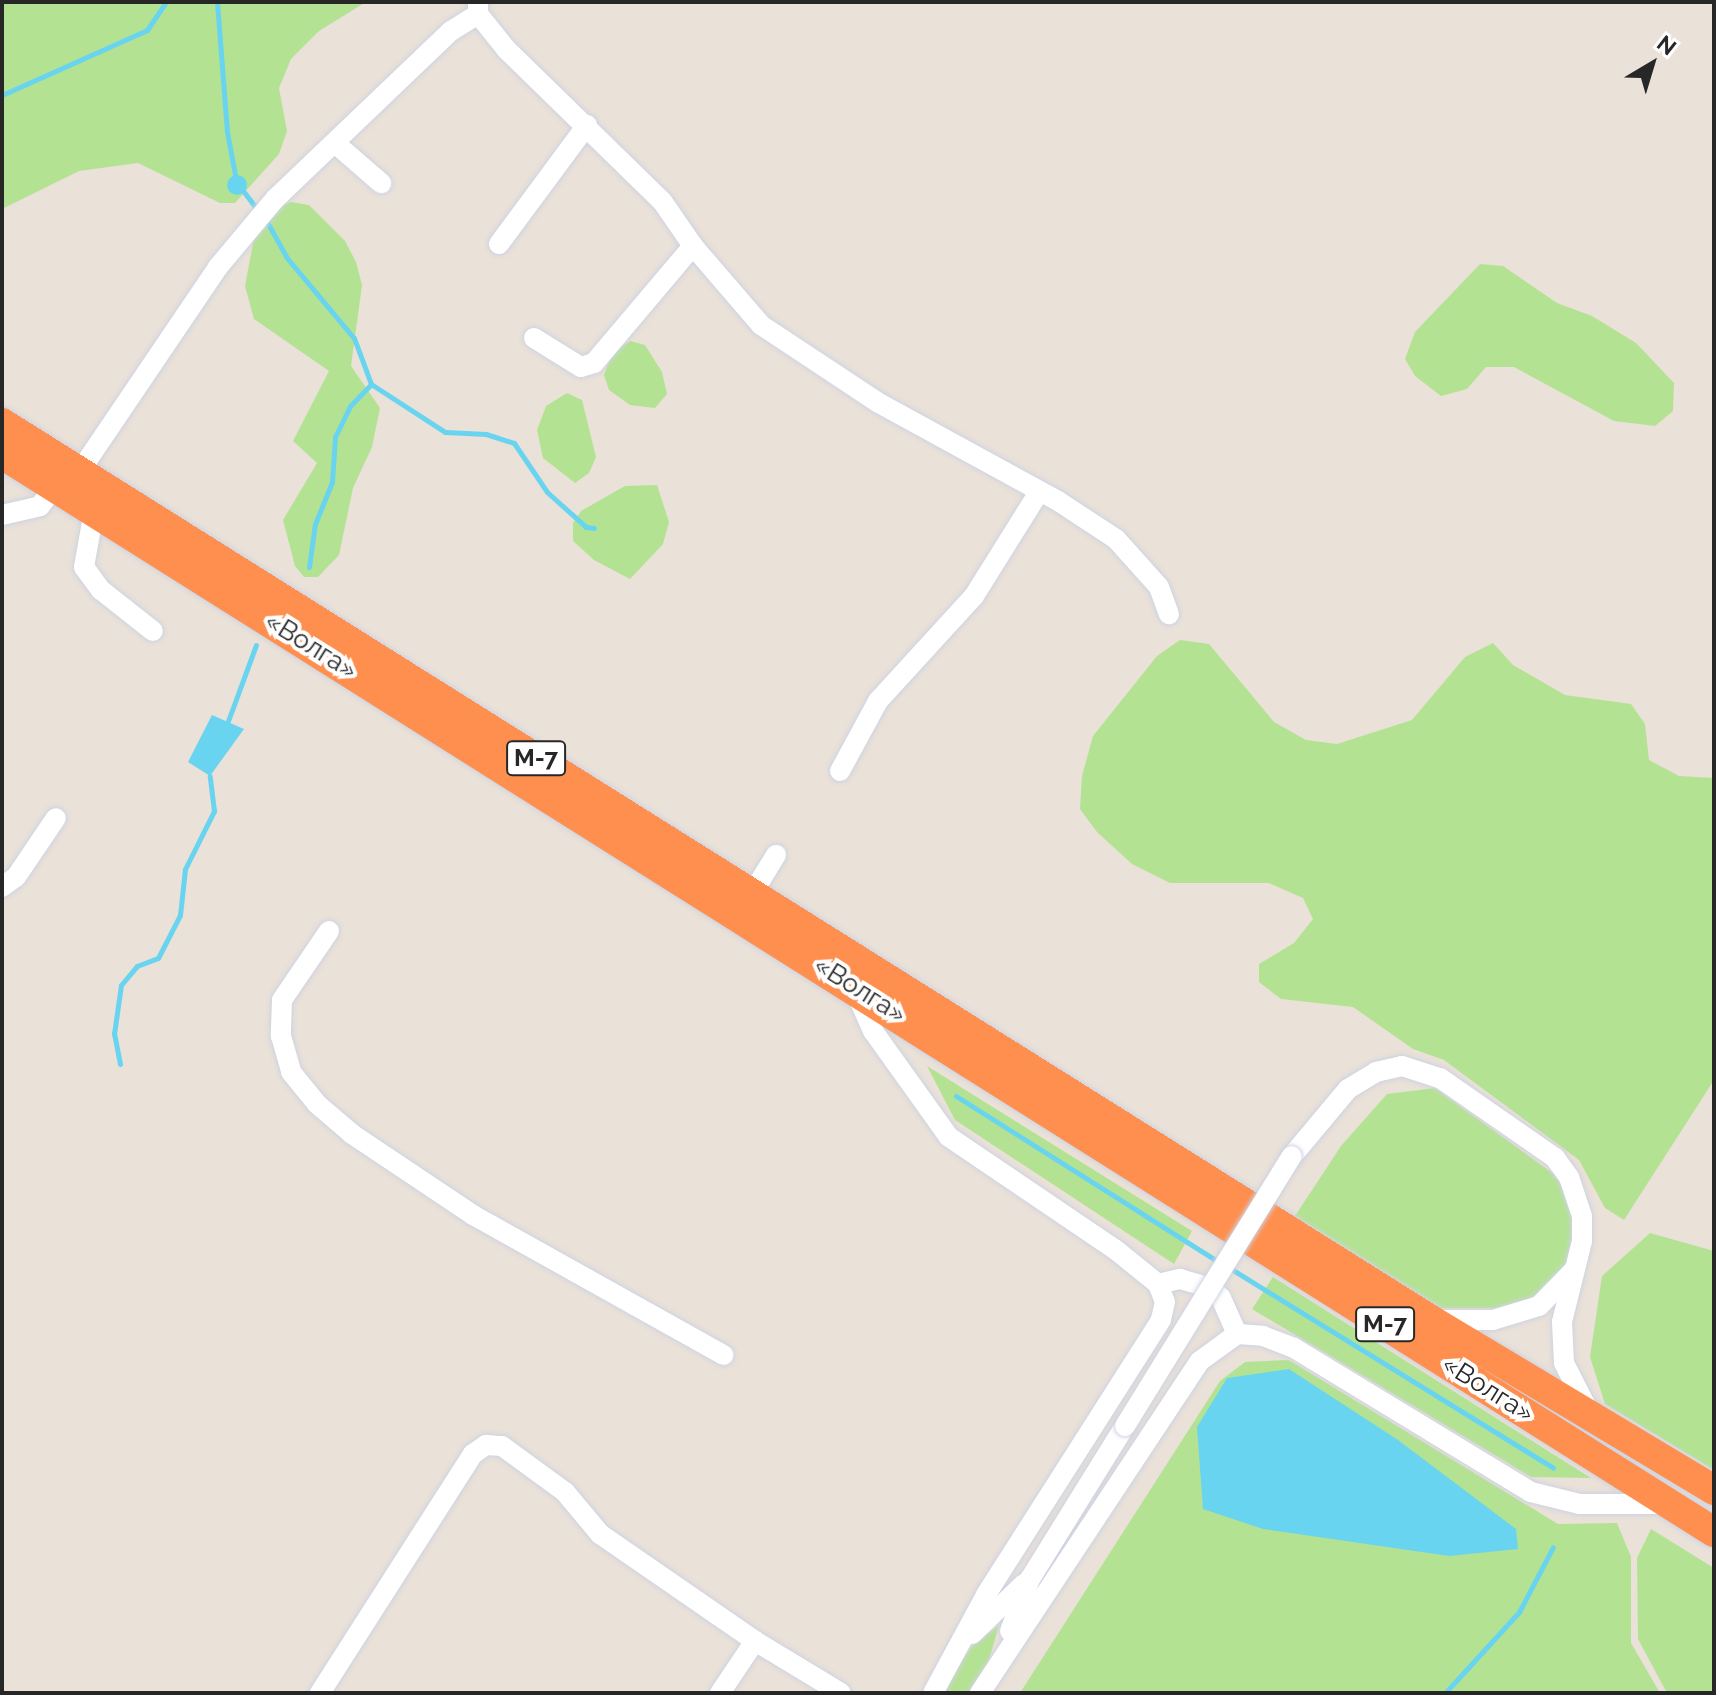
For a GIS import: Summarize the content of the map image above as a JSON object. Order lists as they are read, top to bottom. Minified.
{"streets":{"highway":["«Волга»","М-7"]},"north":"top right"}
